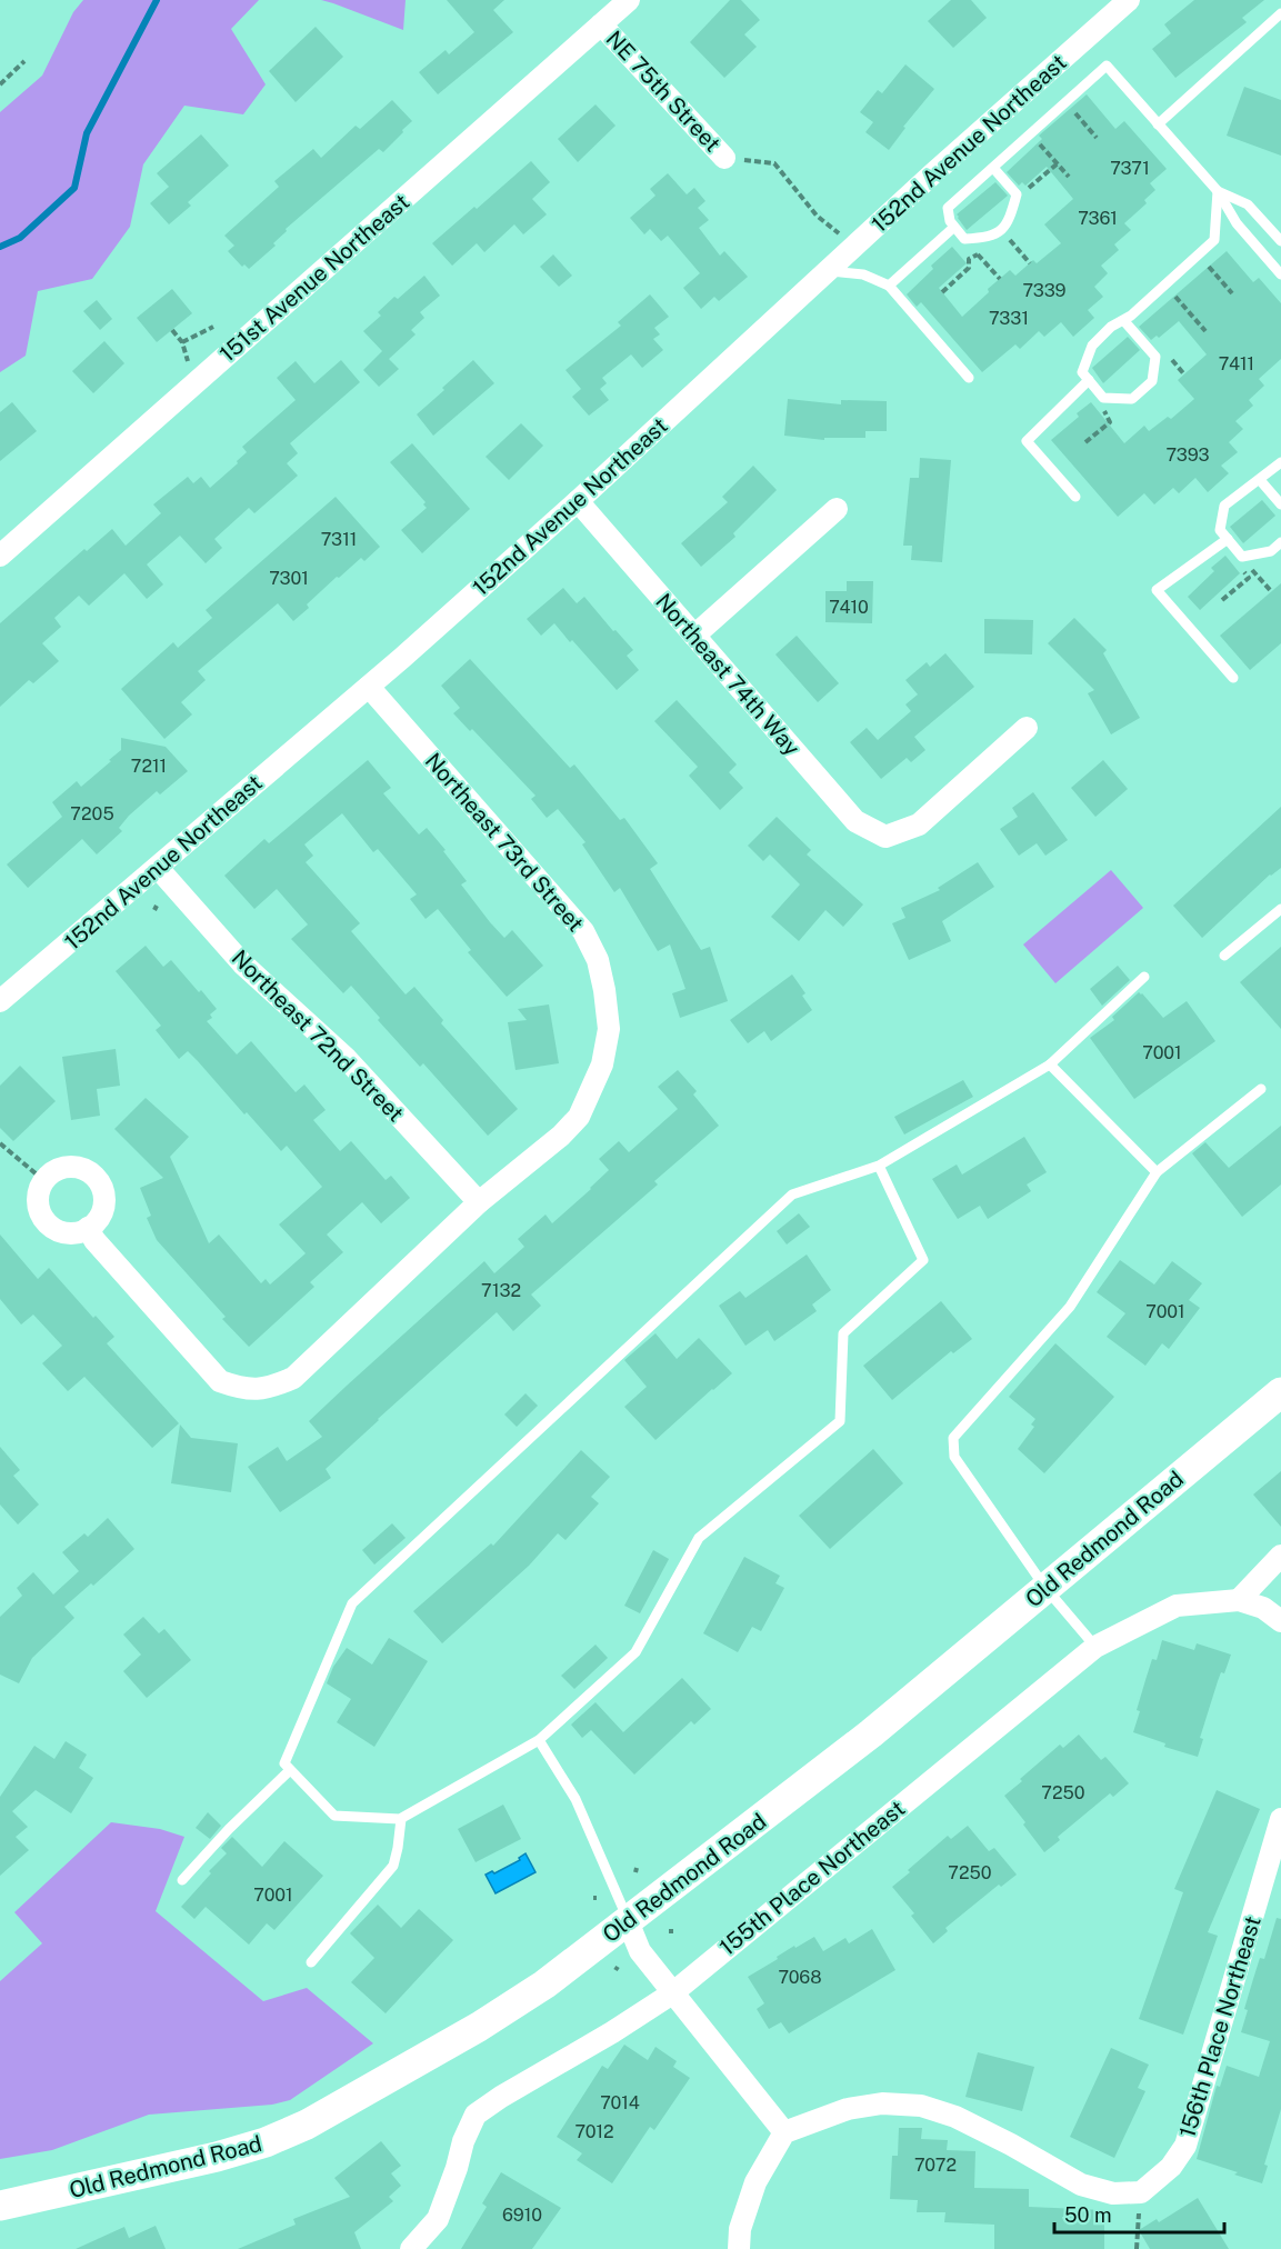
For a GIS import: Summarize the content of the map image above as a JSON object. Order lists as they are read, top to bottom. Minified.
{"streets":{"main road":["Old Redmond Road"],"street":["NE 75th Street","152nd Avenue Northeast","151st Avenue Northeast","Northeast 74th Way","Northeast 73rd Street","Northeast 72nd Street","155th Place Northeast","156th Place Northeast"]},"crossings":[["NE 75th Street","151st Avenue Northeast"],["152nd Avenue Northeast","Northeast 74th Way"],["152nd Avenue Northeast","Northeast 73rd Street"],["152nd Avenue Northeast","Northeast 72nd Street"],["Northeast 73rd Street","Northeast 72nd Street"]],"house_numbers":["7371","7361","7339","7331","7411","7393","7311","7301","7410","7211","7205","7001","7132","7001","7250","7250","7001","7068","7014","7012","7072","6910"],"scale_bar":"50 m"}
